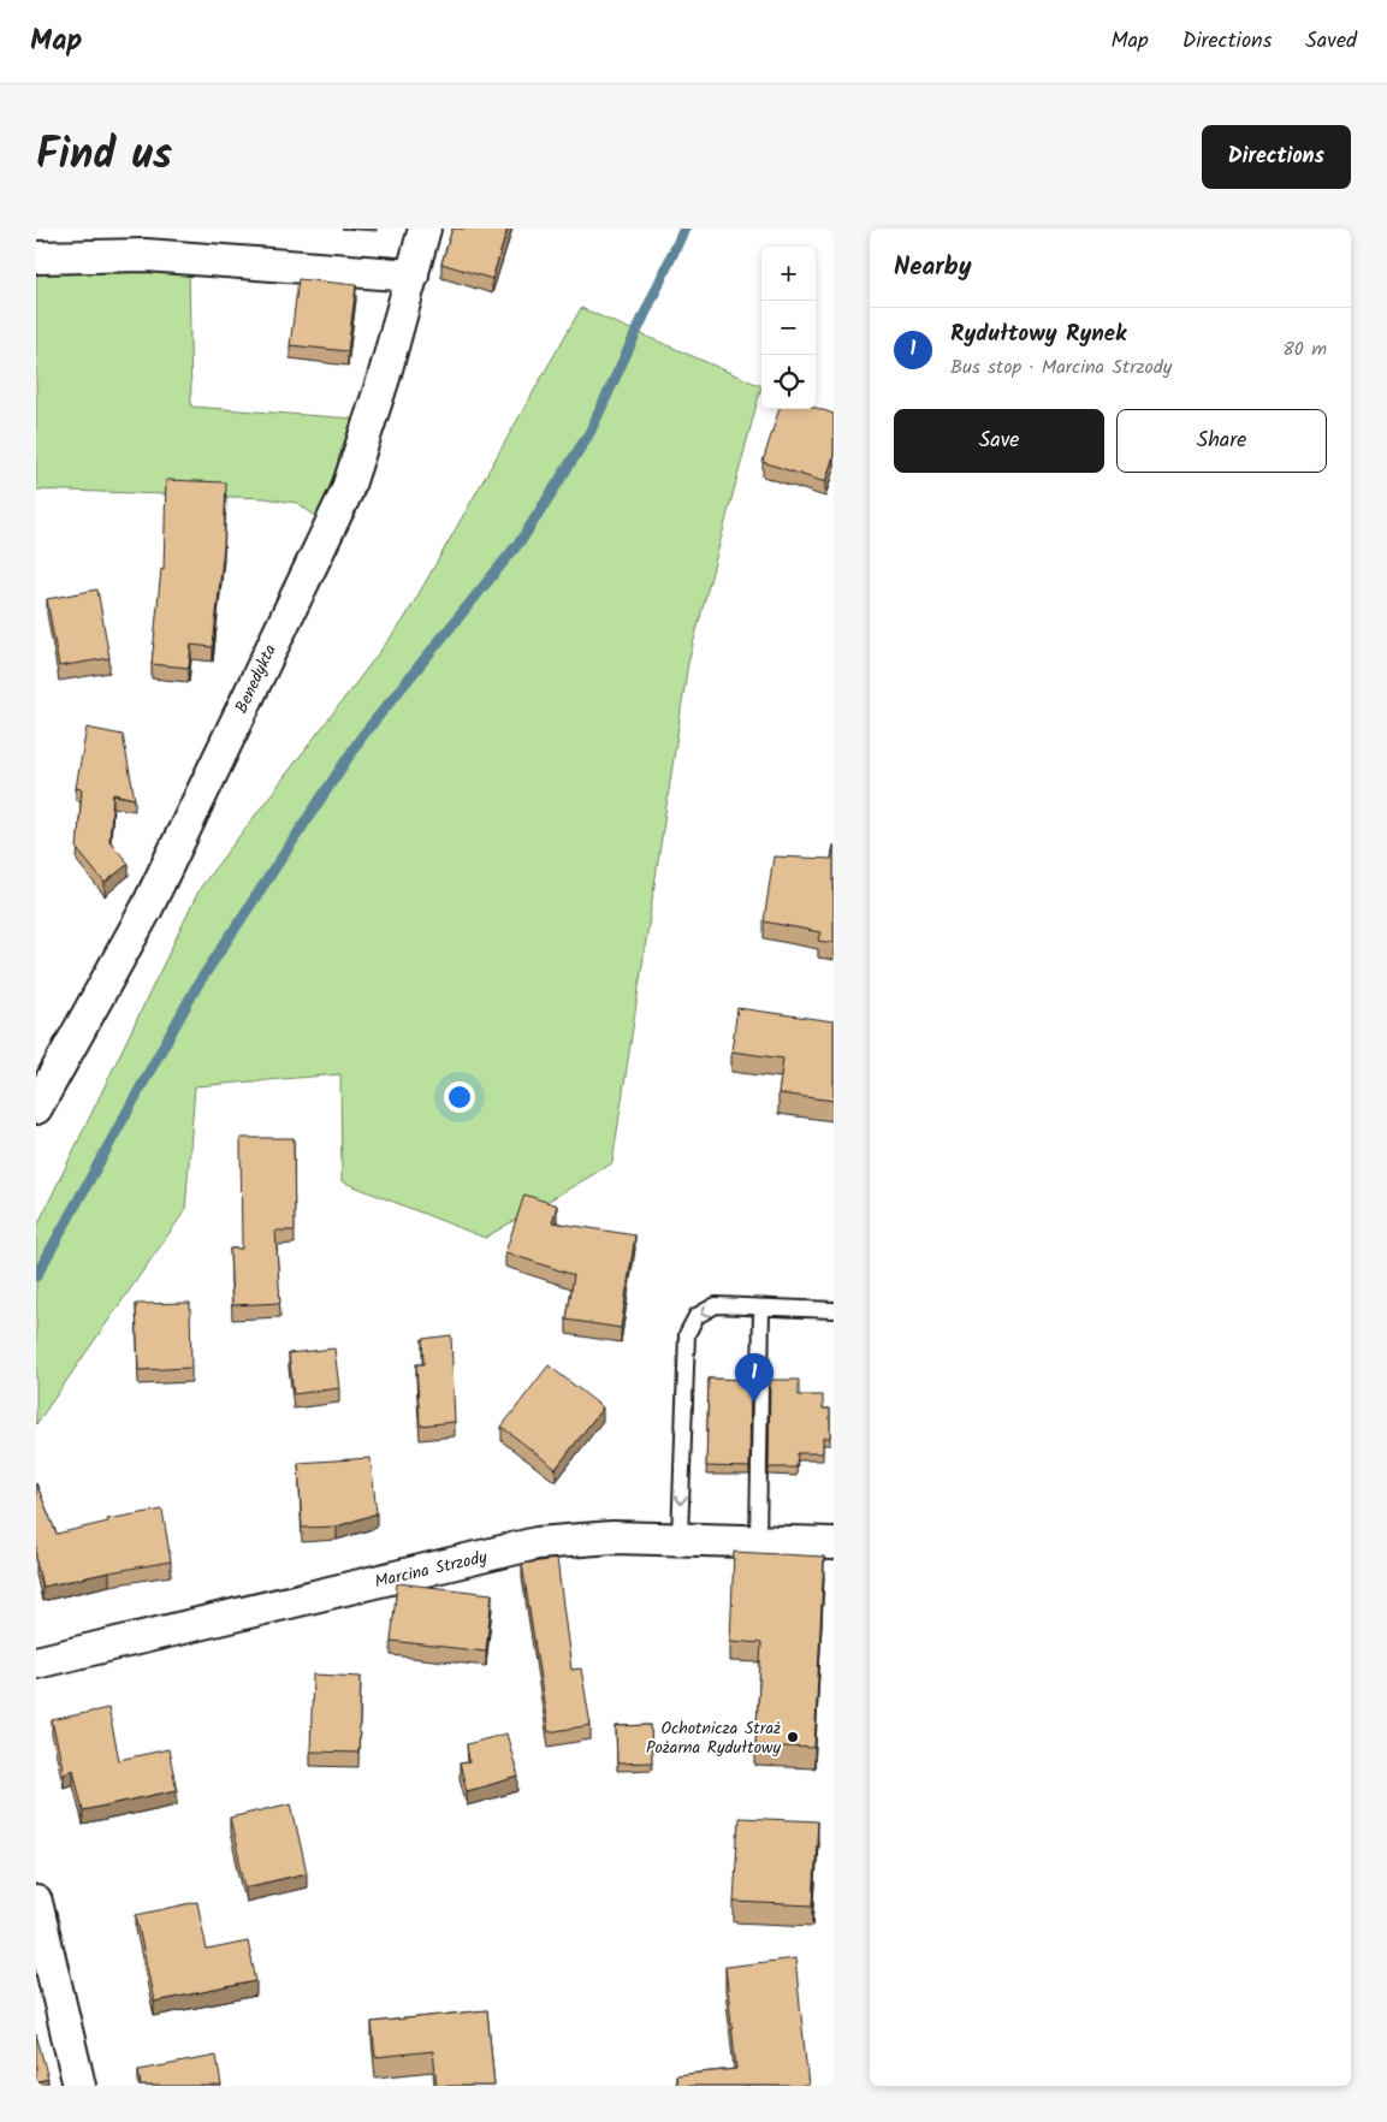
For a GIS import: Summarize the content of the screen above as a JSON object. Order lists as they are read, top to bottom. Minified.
{"streets":{"street":["Benedykta","Marcina Strzody"]},"places":["Ochotnicza Straż Pożarna Rydułtowy"],"page":{"header":"Map","nav":["Map","Directions","Saved"],"title":"Find us","buttons":["Directions",["Save","Share"]],"heading":"Nearby","map_buttons":["+","−"],"list":[{"mark":"1","name":"Rydułtowy Rynek","note":"Bus stop · Marcina Strzody","value":"80 m"}],"pins":"1"}}
